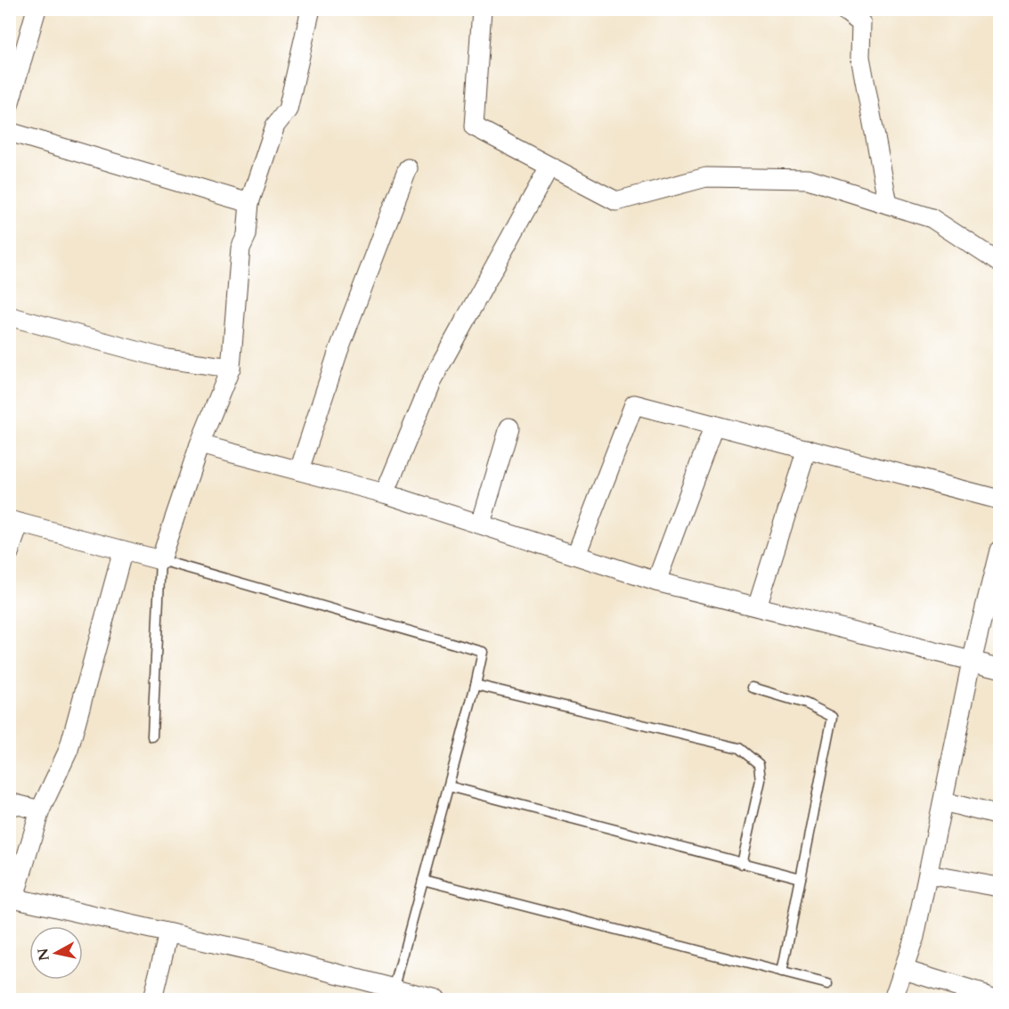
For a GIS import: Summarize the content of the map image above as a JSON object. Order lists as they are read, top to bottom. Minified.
{"north":"left"}
